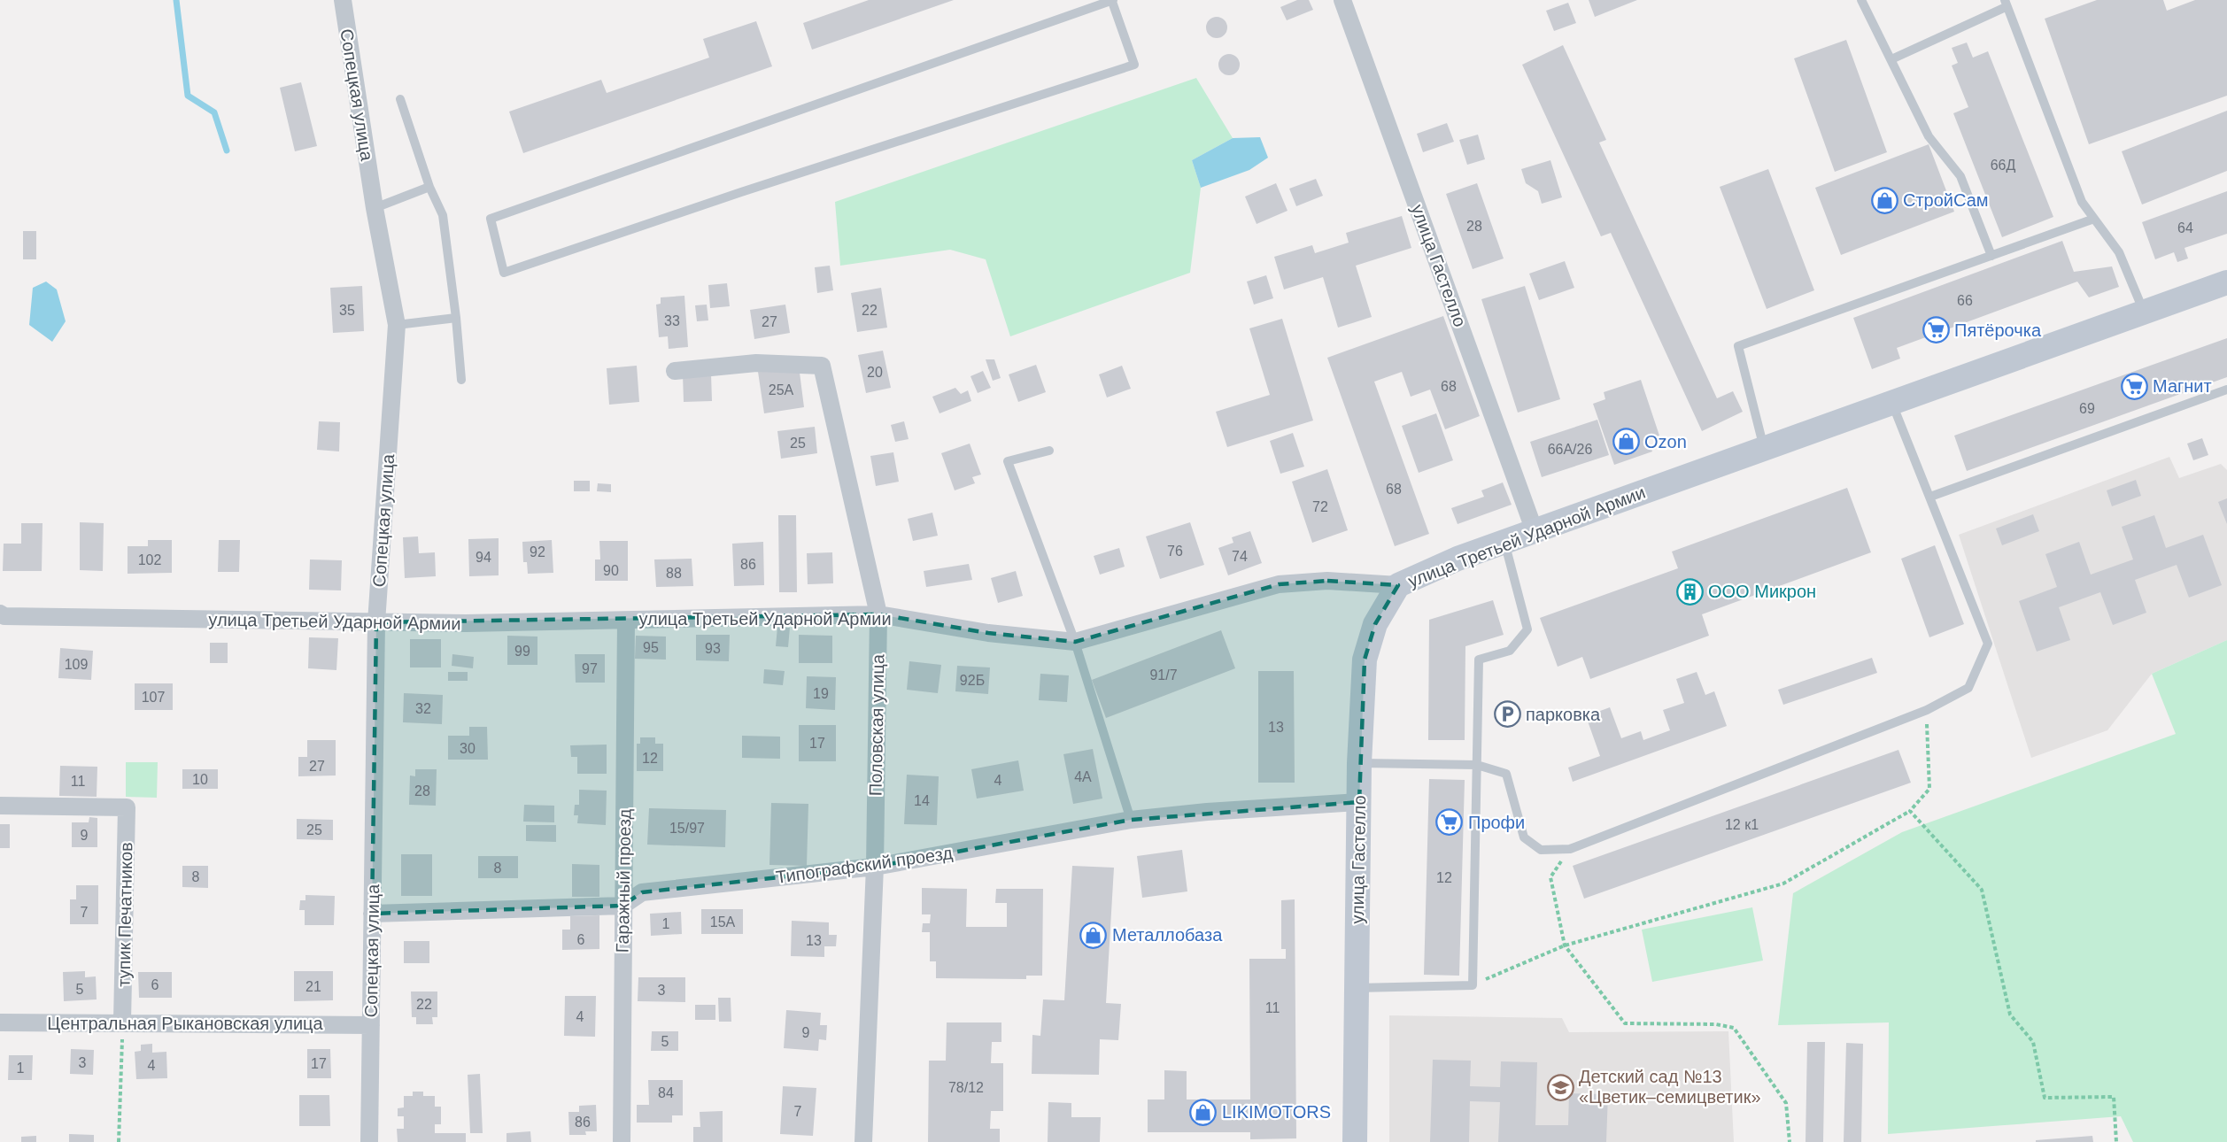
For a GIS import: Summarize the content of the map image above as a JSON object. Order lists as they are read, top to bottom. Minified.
{"streets":{"main road":["улица Гастелло","улица Третьей Ударной Армии"],"street":["Сопецкая улица","Половская улица","Типографский проезд","Гаражный проезд","тупик Печатников","Центральная Рыкановская улица"]},"crossings":[["Сопецкая улица","улица Третьей Ударной Армии"],["Сопецкая улица","Типографский проезд"],["Сопецкая улица","Центральная Рыкановская улица"],["улица Гастелло","улица Третьей Ударной Армии"],["улица Гастелло","Типографский проезд"],["улица Третьей Ударной Армии","Половская улица"],["улица Третьей Ударной Армии","Гаражный проезд"],["Половская улица","Типографский проезд"],["Типографский проезд","Гаражный проезд"],["тупик Печатников","Центральная Рыкановская улица"]],"places":{"shop":["СтройСам","Ozon","Металлобаза","LIKIMOTORS"],"supermarket":["Пятёрочка","Магнит","Профи"],"building":["ООО Микрон"],"parking":["парковка"],"school or university":["Детский сад №13 «Цветик–семицветик»"]},"house_numbers":["66Д","28","64","66","35","22","33","27","20","68","25А","69","25","66А/26","68","72","76","92","74","94","102","86","90","88","95","93","99","109","97","91/7","92Б","19","107","32","13","17","30","12","27","4А","10","4","11","28","14","12 к1","15/97","25","9","8","8","12","7","15А","1","6","13","6","21","5","3","22","11","4","9","5","3","17","4","1","78/12","84","7","86"]}
